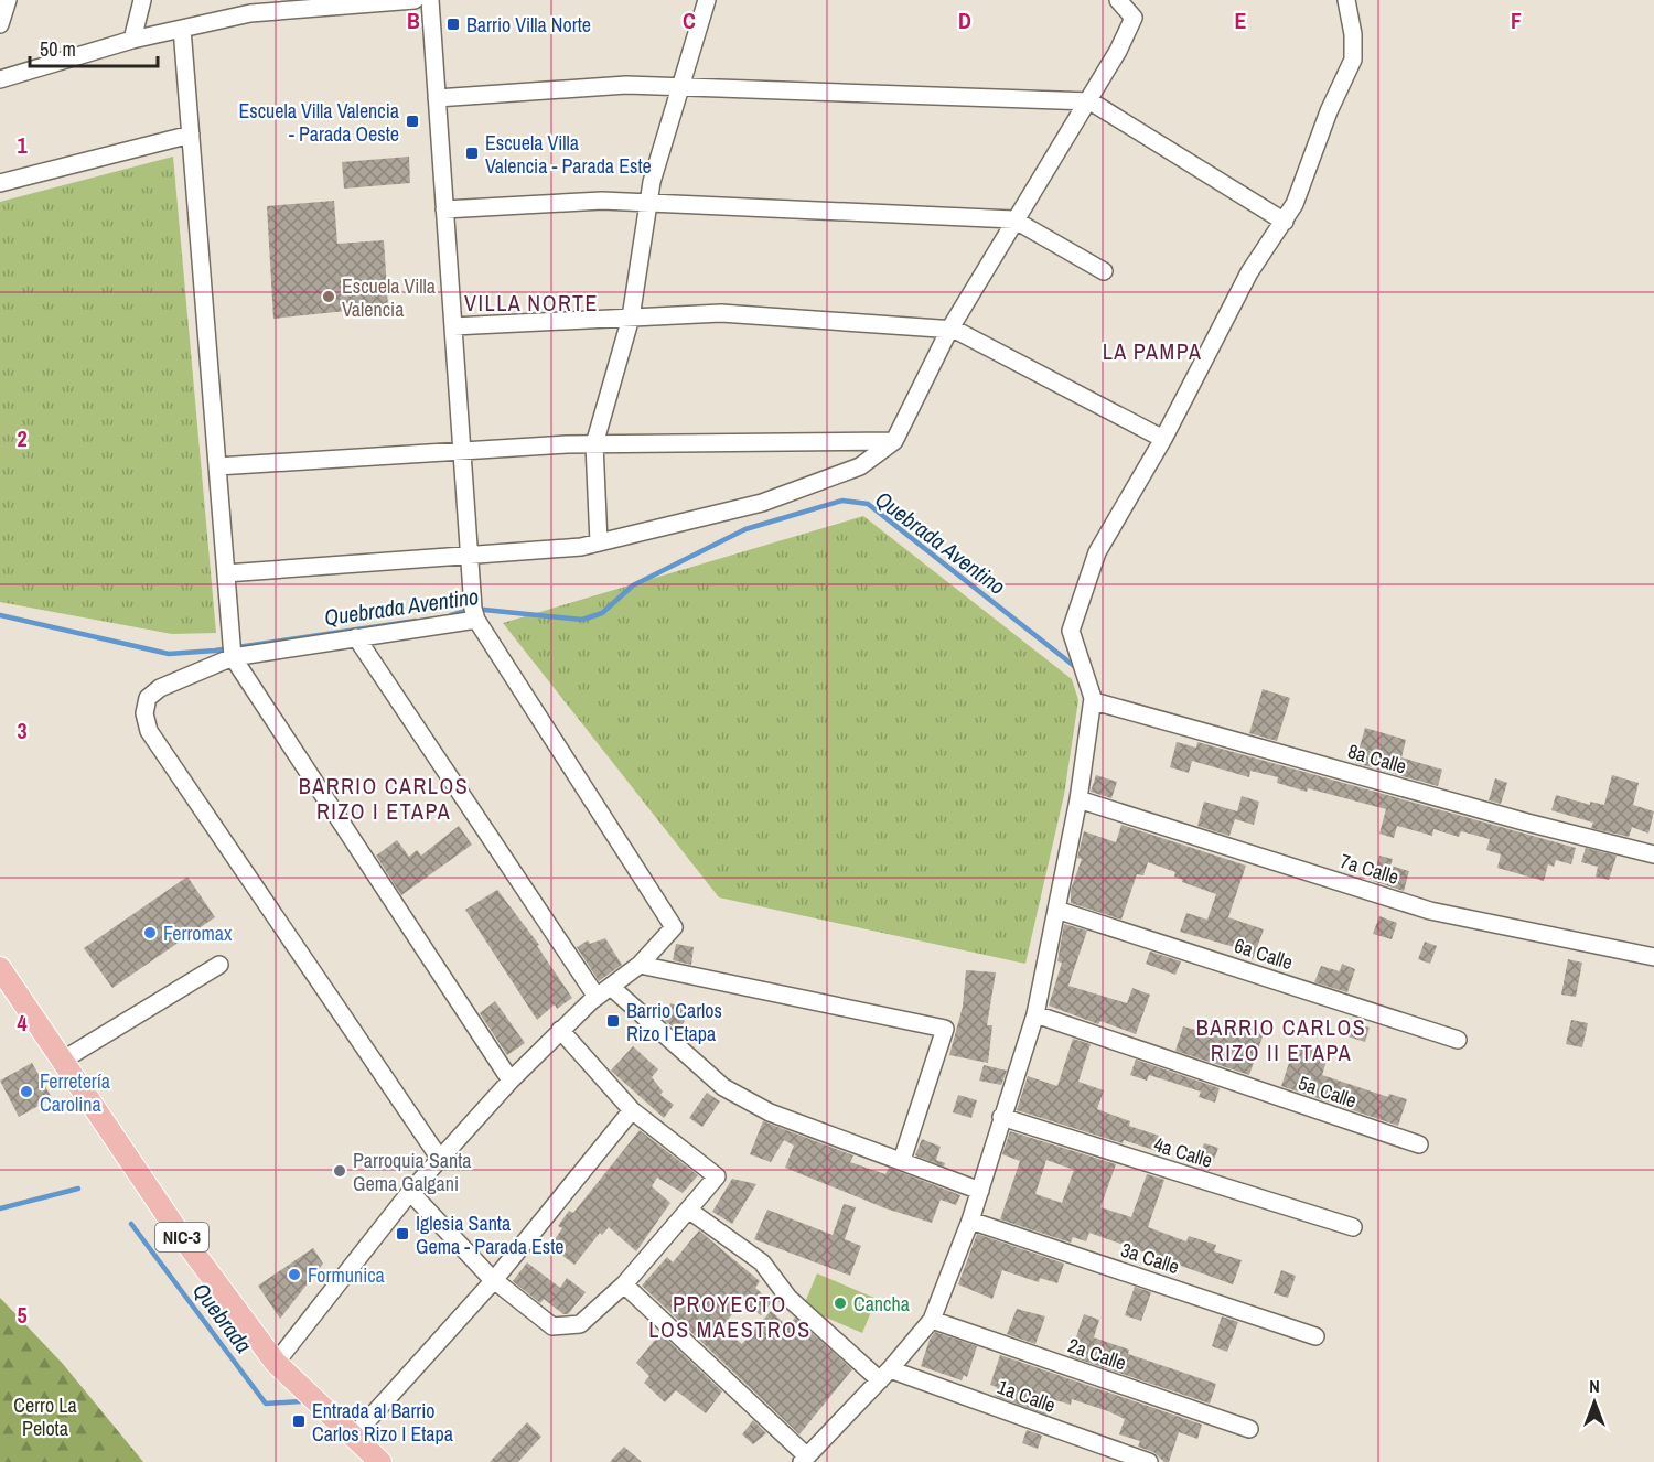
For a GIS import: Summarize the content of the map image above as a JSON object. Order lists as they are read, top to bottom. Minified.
{"streets":{"main road":["NIC-3"],"street":["8a Calle","7a Calle","6a Calle","5a Calle","4a Calle","3a Calle","2a Calle","1a Calle"]},"districts":["VILLA NORTE","LA PAMPA","BARRIO CARLOS RIZO I ETAPA","BARRIO CARLOS RIZO II ETAPA","PROYECTO LOS MAESTROS"],"water":["Quebrada Aventino","Quebrada"],"parks":["Cerro La Pelota"],"places":{"transit":["Barrio Villa Norte","Escuela Villa Valencia - Parada Oeste","Escuela Villa Valencia - Parada Este","Barrio Carlos Rizo I Etapa","Iglesia Santa Gema - Parada Este","Entrada al Barrio Carlos Rizo I Etapa"],"other":["Escuela Villa Valencia","Ferromax","Ferretería Carolina","Parroquia Santa Gema Galgani","Formunica","Cancha"]},"scale_bar":"50 m","north":"top","grid":{"columns":["B","C","D","E","F"],"rows":["1","2","3","4","5"]}}
